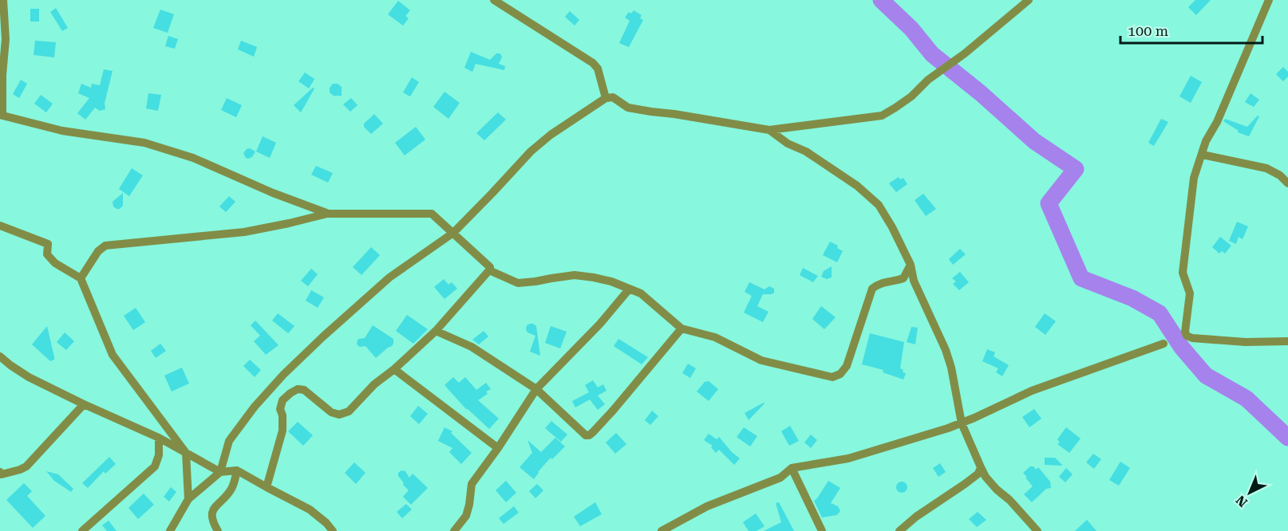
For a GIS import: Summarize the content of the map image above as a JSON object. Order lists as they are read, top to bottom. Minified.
{"scale_bar":"100 m","north":"bottom left"}
